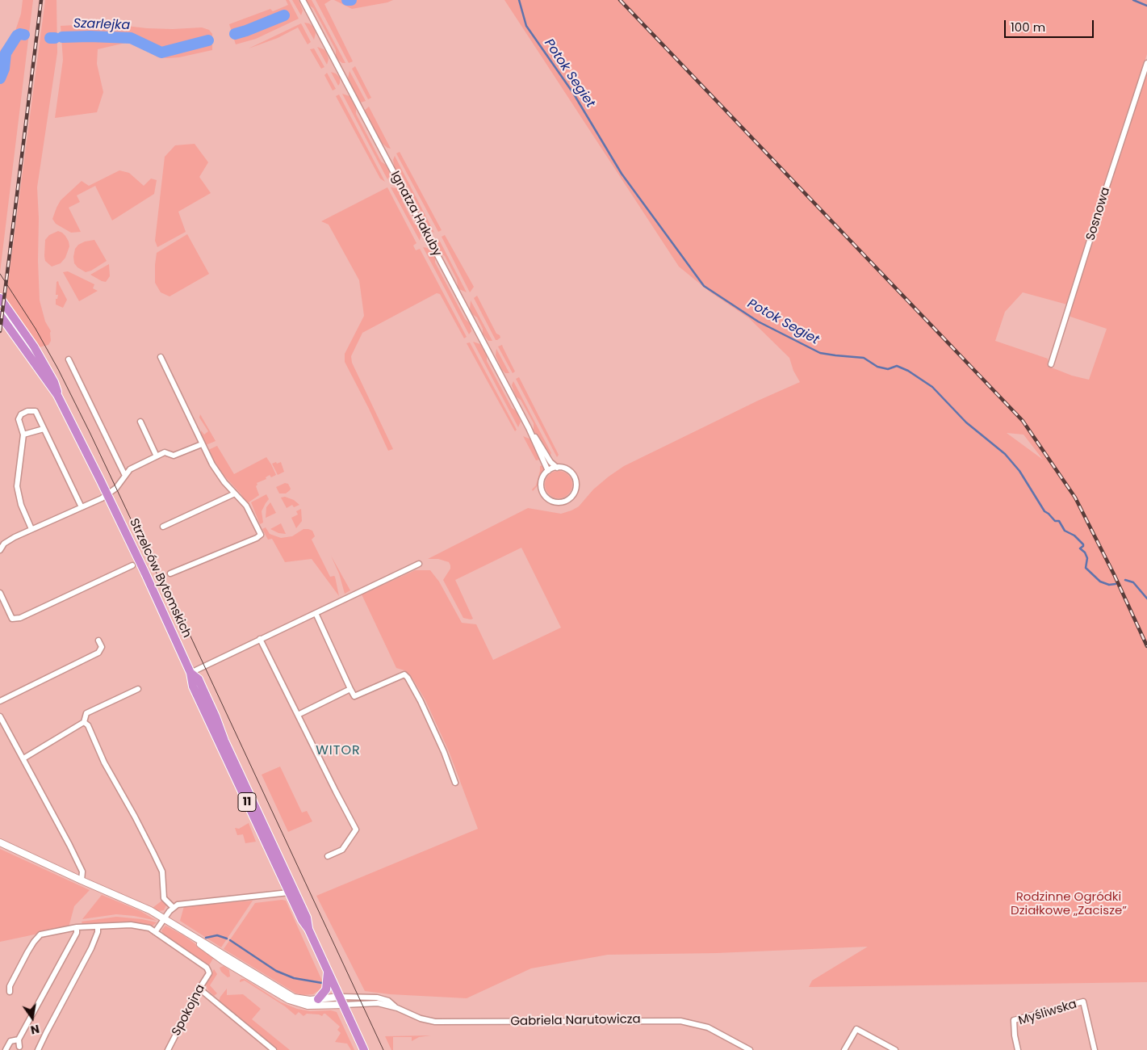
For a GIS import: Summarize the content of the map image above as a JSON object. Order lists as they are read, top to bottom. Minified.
{"streets":{"highway":["Strzelców Bytomskich","11"],"street":["Ignatza Hakuby","Sosnowa","Spokojna","Myśliwska","Gabriela Narutowicza"]},"crossings":[["Strzelców Bytomskich","11"],["Strzelców Bytomskich","Gabriela Narutowicza"],["11","Gabriela Narutowicza"]],"districts":["WITOR"],"water":["Szarlejka","Potok Segiet"],"parks":["Rodzinne Ogródki Działkowe „Zacisze”"],"scale_bar":"100 m","north":"bottom"}
